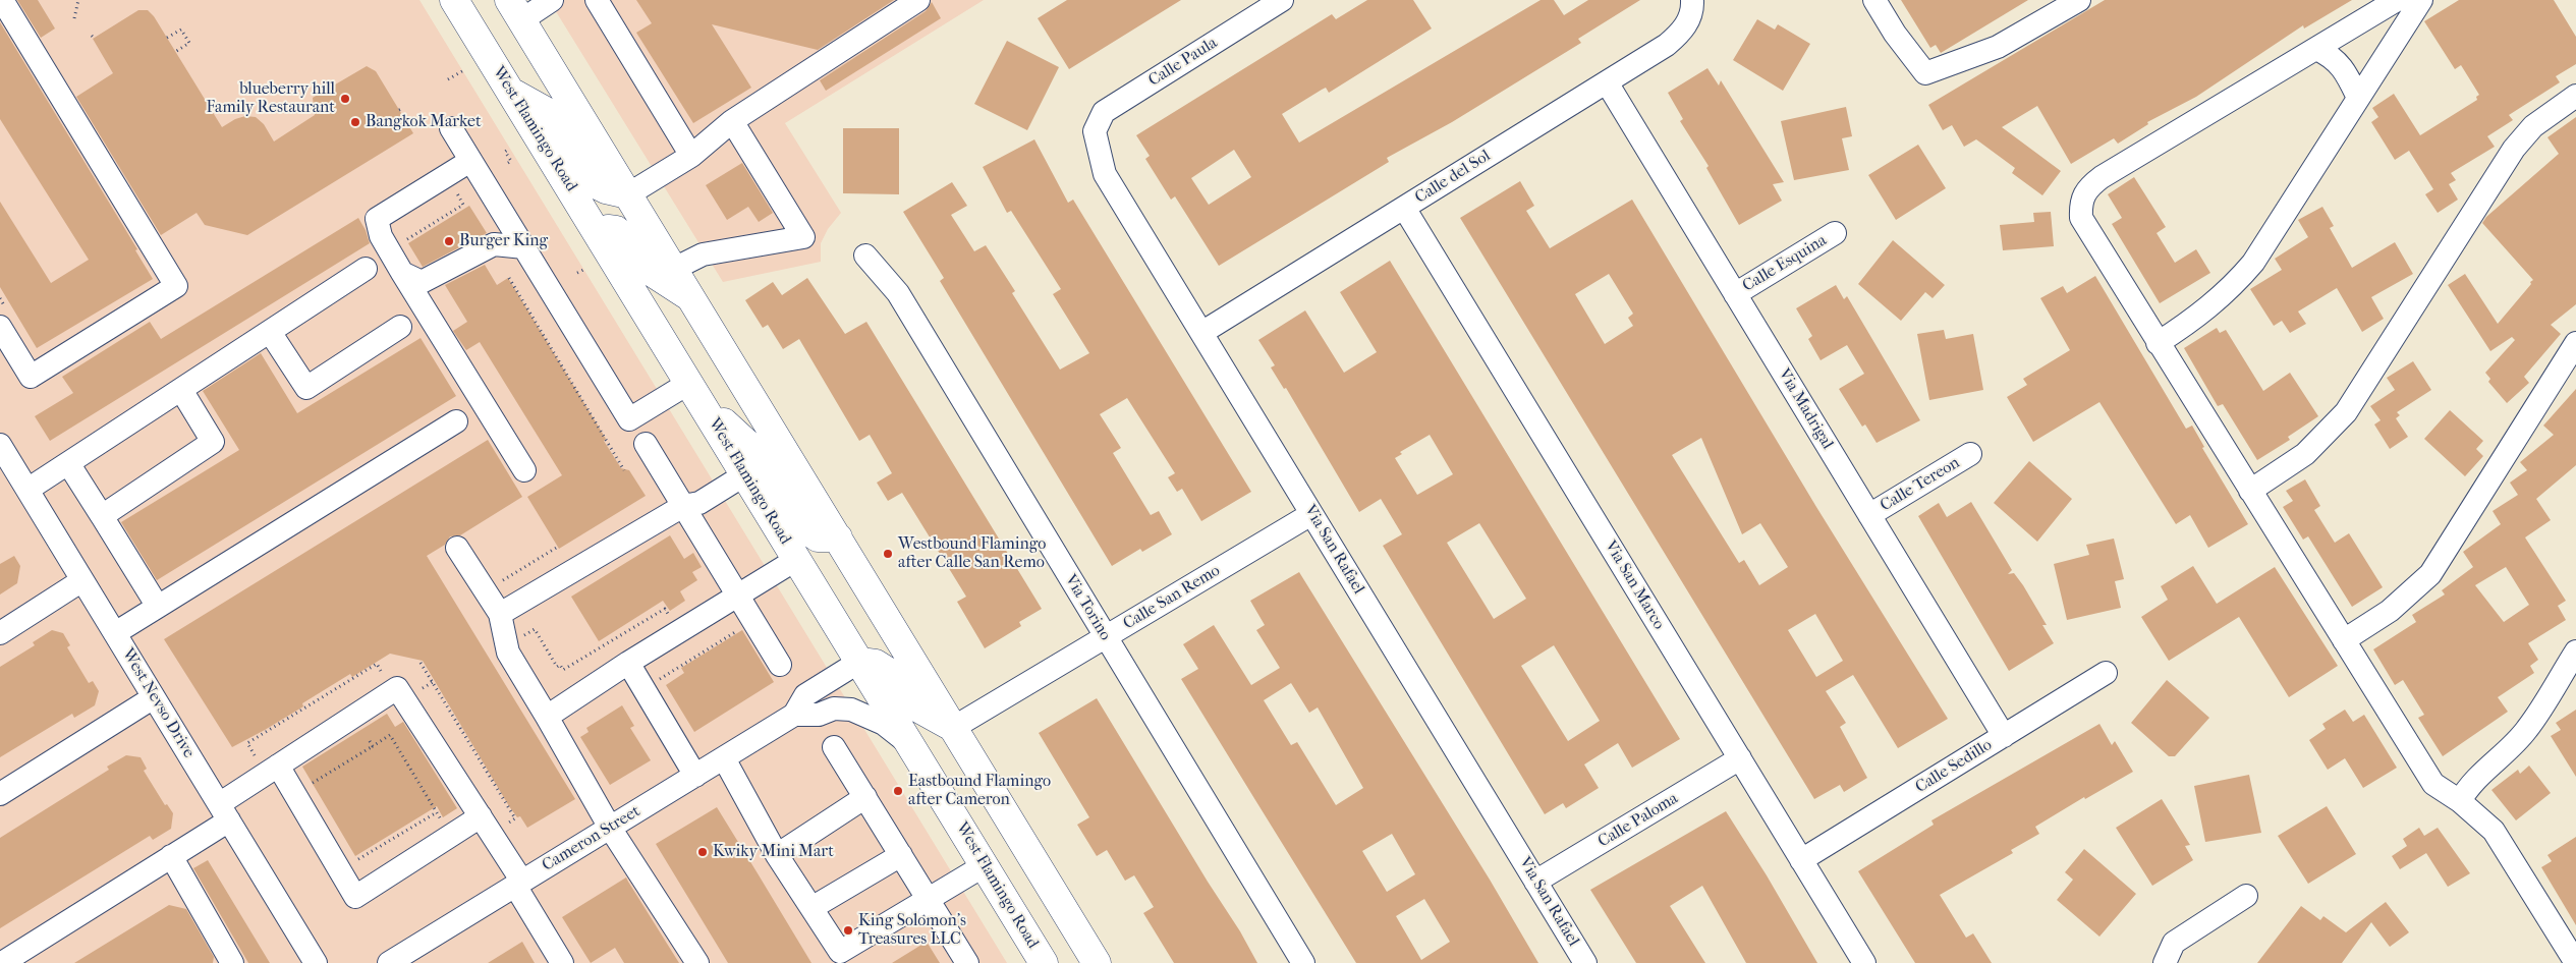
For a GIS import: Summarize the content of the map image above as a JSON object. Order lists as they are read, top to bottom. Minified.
{"streets":{"main road":["West Flamingo Road"],"street":["Calle Paula","Calle del Sol","Calle Esquina","Via Madrigal","Calle Tereon","Via San Rafael","Via San Marco","Calle San Remo","Via Torino","West Nevso Drive","Calle Sedillo","Calle Paloma","Cameron Street"]},"crossings":[["Calle Paula","Via San Rafael"],["West Flamingo Road","Cameron Street"],["Calle del Sol","Via Madrigal"],["Calle del Sol","Via San Rafael"],["Calle del Sol","Via San Marco"],["Calle Esquina","Via Madrigal"],["Via Madrigal","Calle Tereon"],["Via Madrigal","Calle Sedillo"],["Via San Rafael","Calle San Remo"],["Via San Rafael","Calle Paloma"],["Via San Marco","Calle Sedillo"],["Via San Marco","Calle Paloma"],["Calle San Remo","Via Torino"]],"places":["blueberry hill Family Restaurant","Bangkok Market","Burger King","Westbound Flamingo after Calle San Remo","Eastbound Flamingo after Cameron","Kwiky Mini Mart","King Solomon's Treasures LLC"]}
